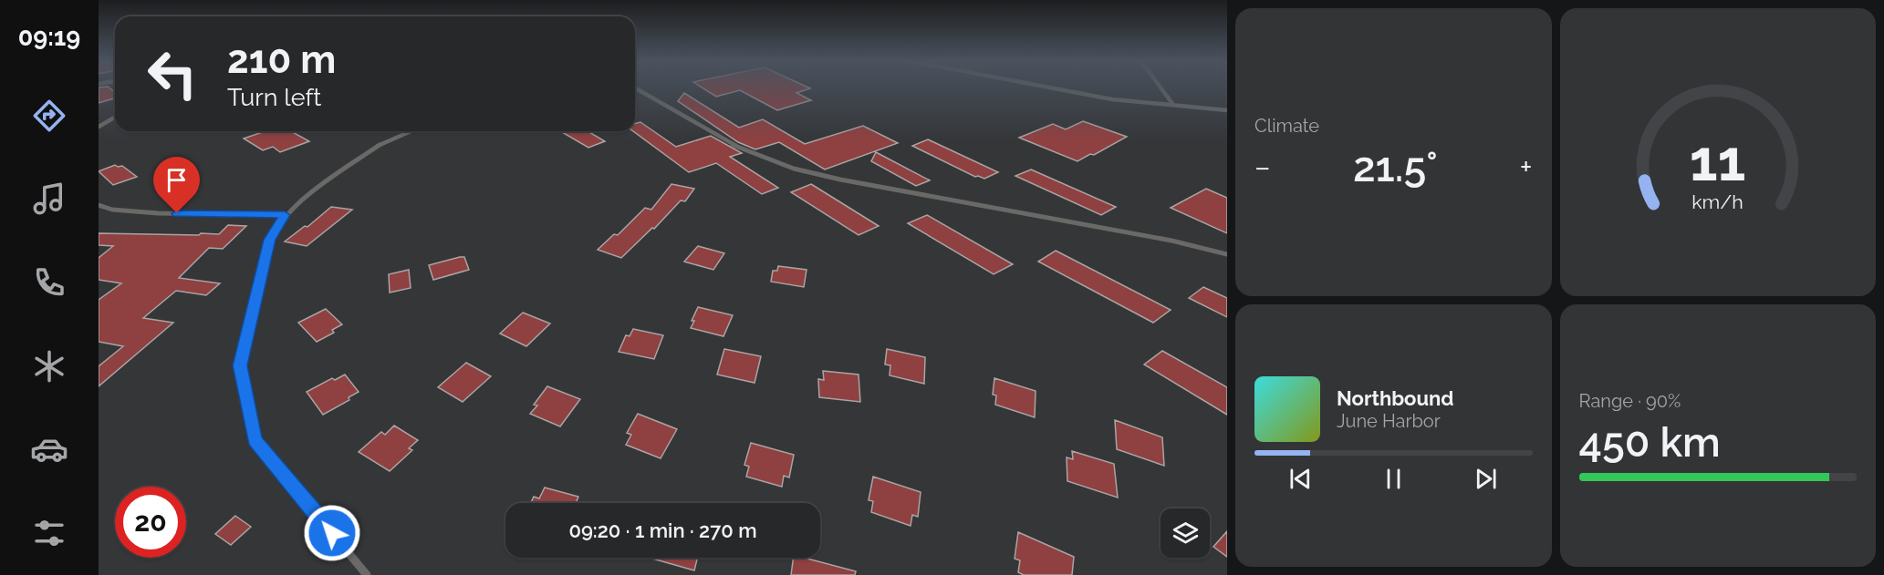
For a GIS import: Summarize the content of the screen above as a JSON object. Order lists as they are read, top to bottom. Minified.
{"page":{"tabs":"09:19","tile":["Climate",["Range · 90%","450 km"]],"turn":["210 m","Turn left"],"heat":["−","21.5°","+"],"song":["Northbound","June Harbor"],"limit":"20","trip":"09:20 · 1 min · 270 m","gauge":["11","km/h"]}}
